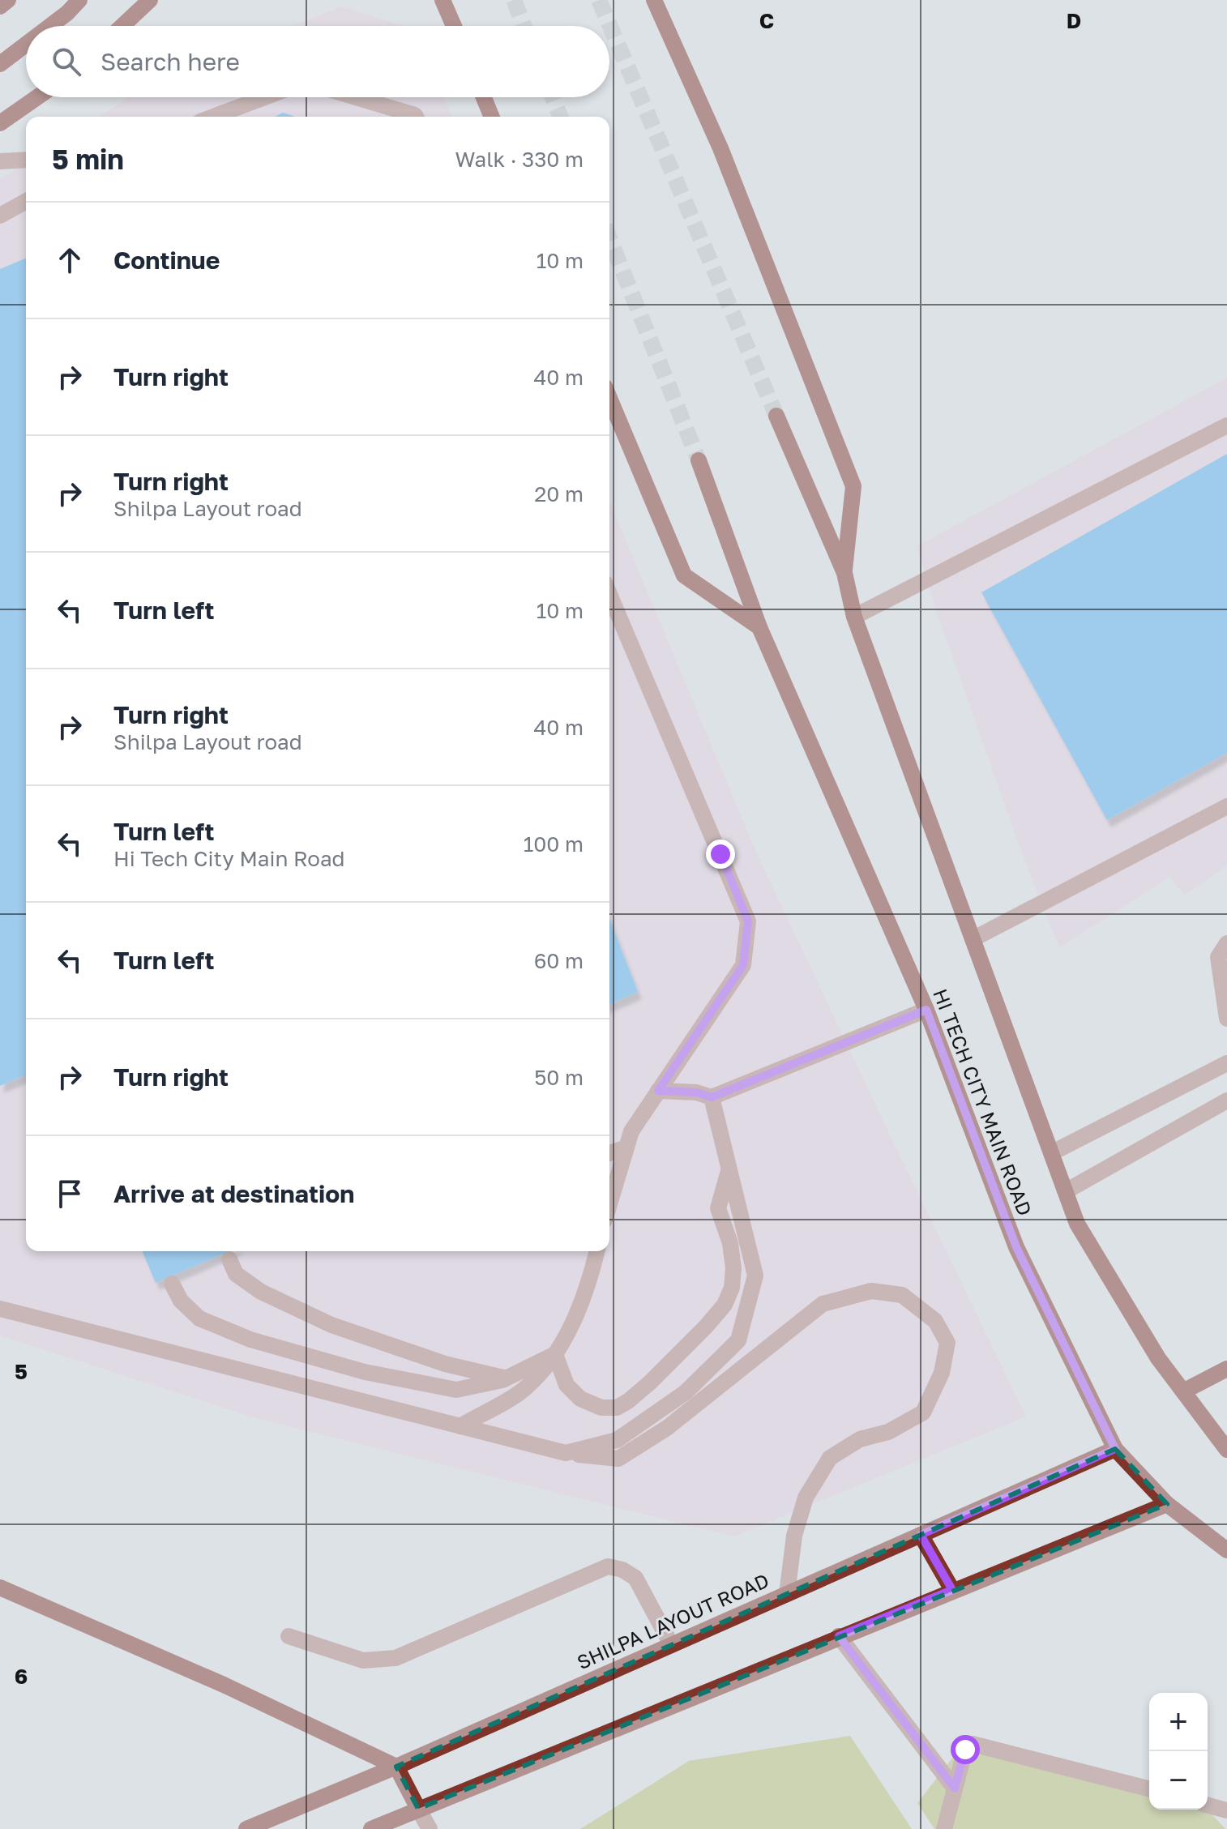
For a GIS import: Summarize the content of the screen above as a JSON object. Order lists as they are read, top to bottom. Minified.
{"streets":{"main road":["HI TECH CITY MAIN ROAD","SHILPA LAYOUT ROAD"]},"crossings":[["HI TECH CITY MAIN ROAD","SHILPA LAYOUT ROAD"]],"page":{"search":"Search here","heading":["5 min","Walk · 330 m"],"list":[["Continue","10 m"],["Turn right","40 m"],["Turn right","Shilpa Layout road","20 m"],["Turn left","10 m"],["Turn right","Shilpa Layout road","40 m"],["Turn left","Hi Tech City Main Road","100 m"],["Turn left","60 m"],["Turn right","50 m"],"Arrive at destination"],"map_buttons":["+","−"]},"grid":{"columns":["C","D"],"rows":["5","6"]}}
